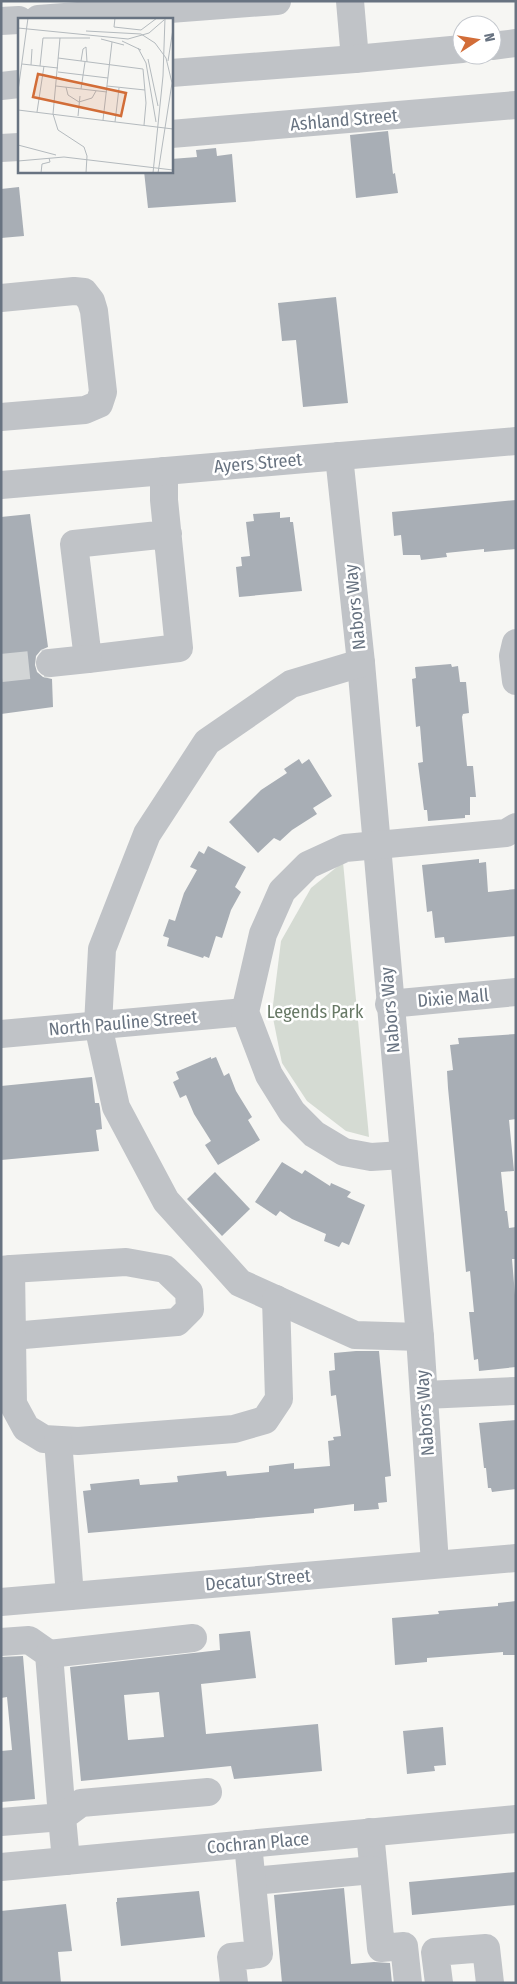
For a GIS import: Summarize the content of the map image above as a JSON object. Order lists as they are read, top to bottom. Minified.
{"streets":{"street":["Ashland Street","Ayers Street","Nabors Way","Dixie Mall","North Pauline Street","Decatur Street","Cochran Place"]},"crossings":[["Ayers Street","Nabors Way"],["Nabors Way","Dixie Mall"],["Nabors Way","Decatur Street"]],"parks":["Legends Park"],"north":"right"}
